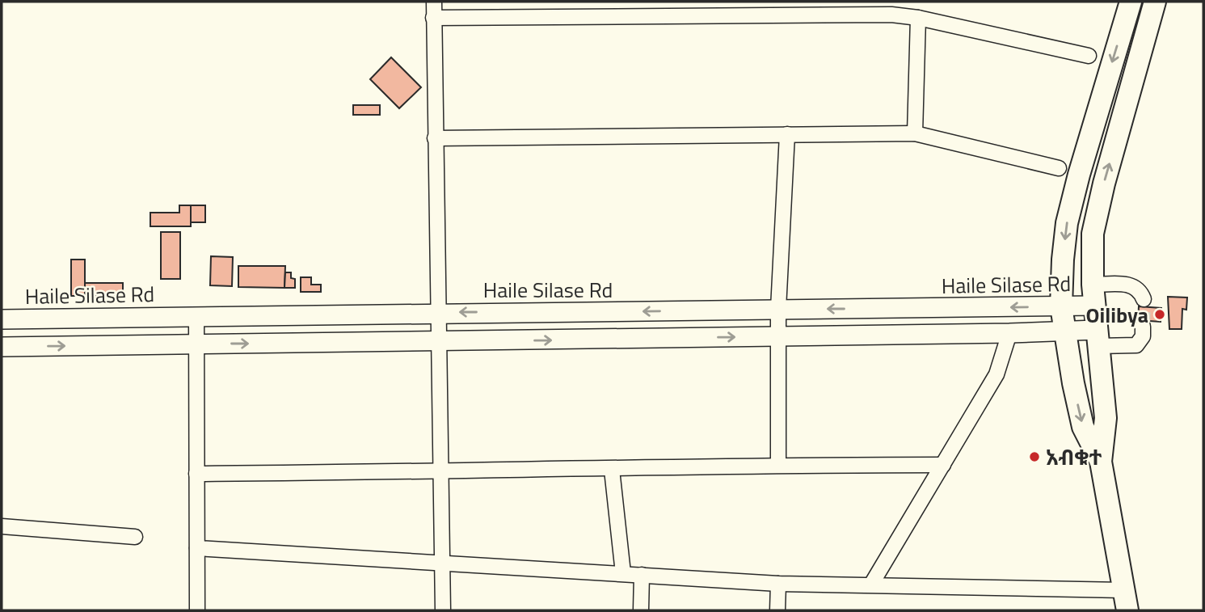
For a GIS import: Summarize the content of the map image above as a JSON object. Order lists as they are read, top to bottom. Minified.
{"streets":{"main road":["Haile Silase Rd"]},"places":["Oilibya","አብቁተ"]}
